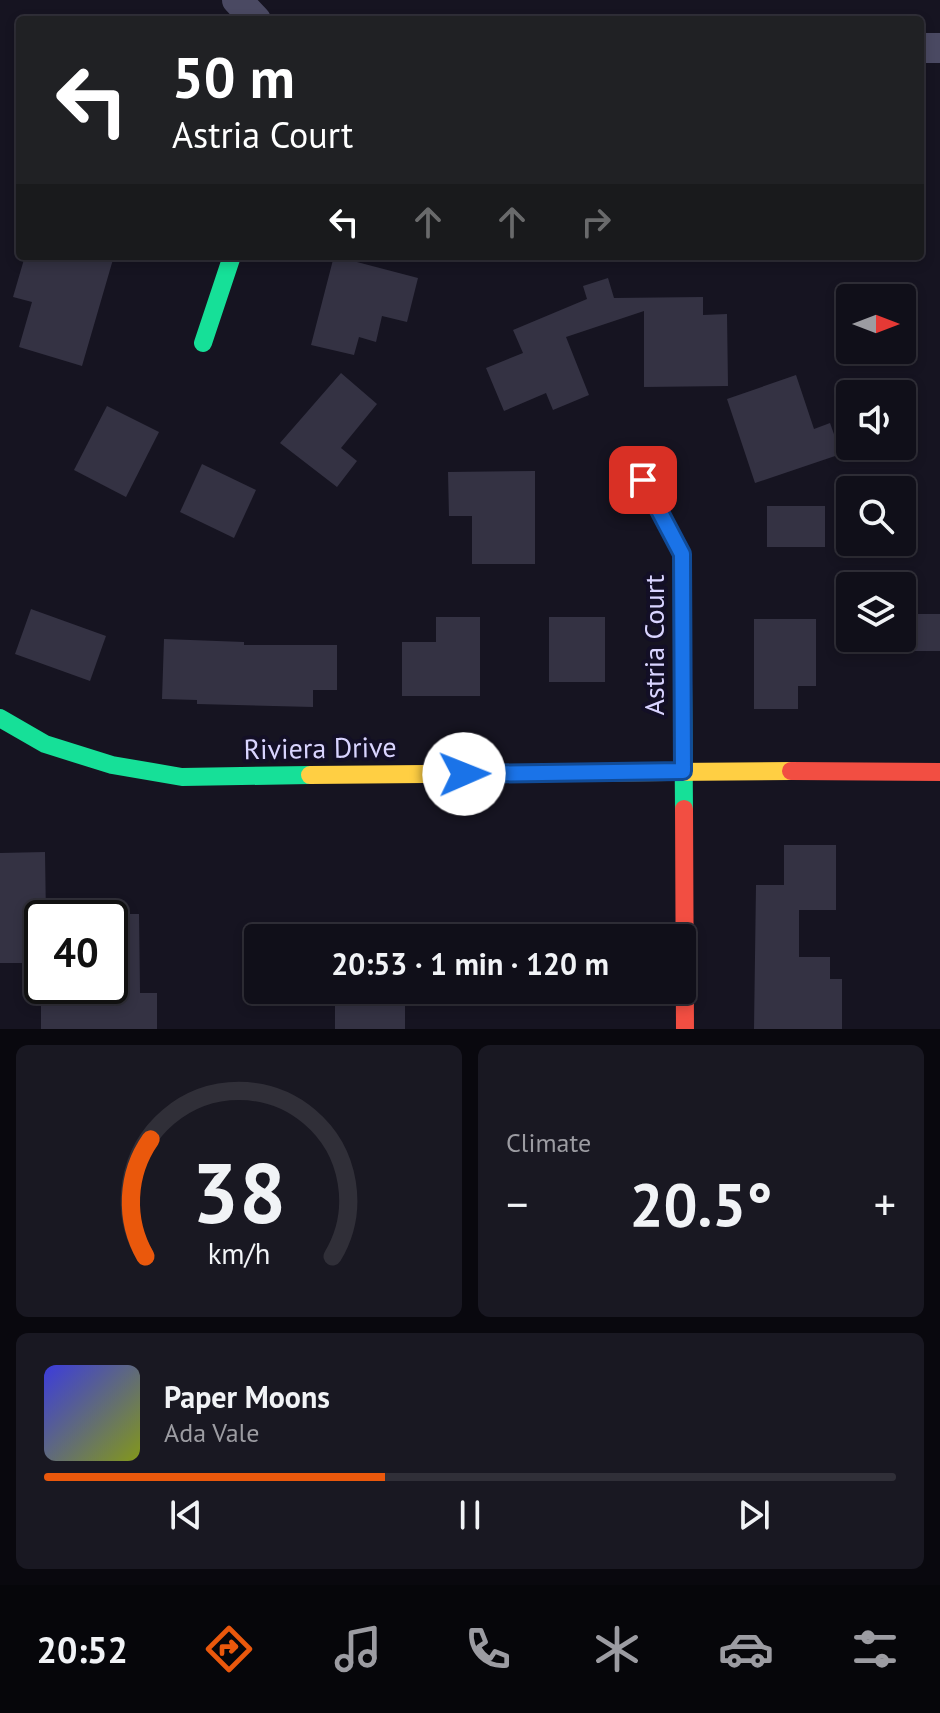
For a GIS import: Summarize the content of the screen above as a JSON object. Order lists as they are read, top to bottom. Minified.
{"streets":{"street":["Astria Court","Riviera Drive"]},"crossings":[["Astria Court","Riviera Drive"]],"north":"right","page":{"turn":["50 m","Astria Court"],"limit":"40","trip":"20:53 · 1 min · 120 m","tile":"Climate","heat":["−","20.5°","+"],"song":["Paper Moons","Ada Vale"],"tabs":"20:52","gauge":["38","km/h"]}}
